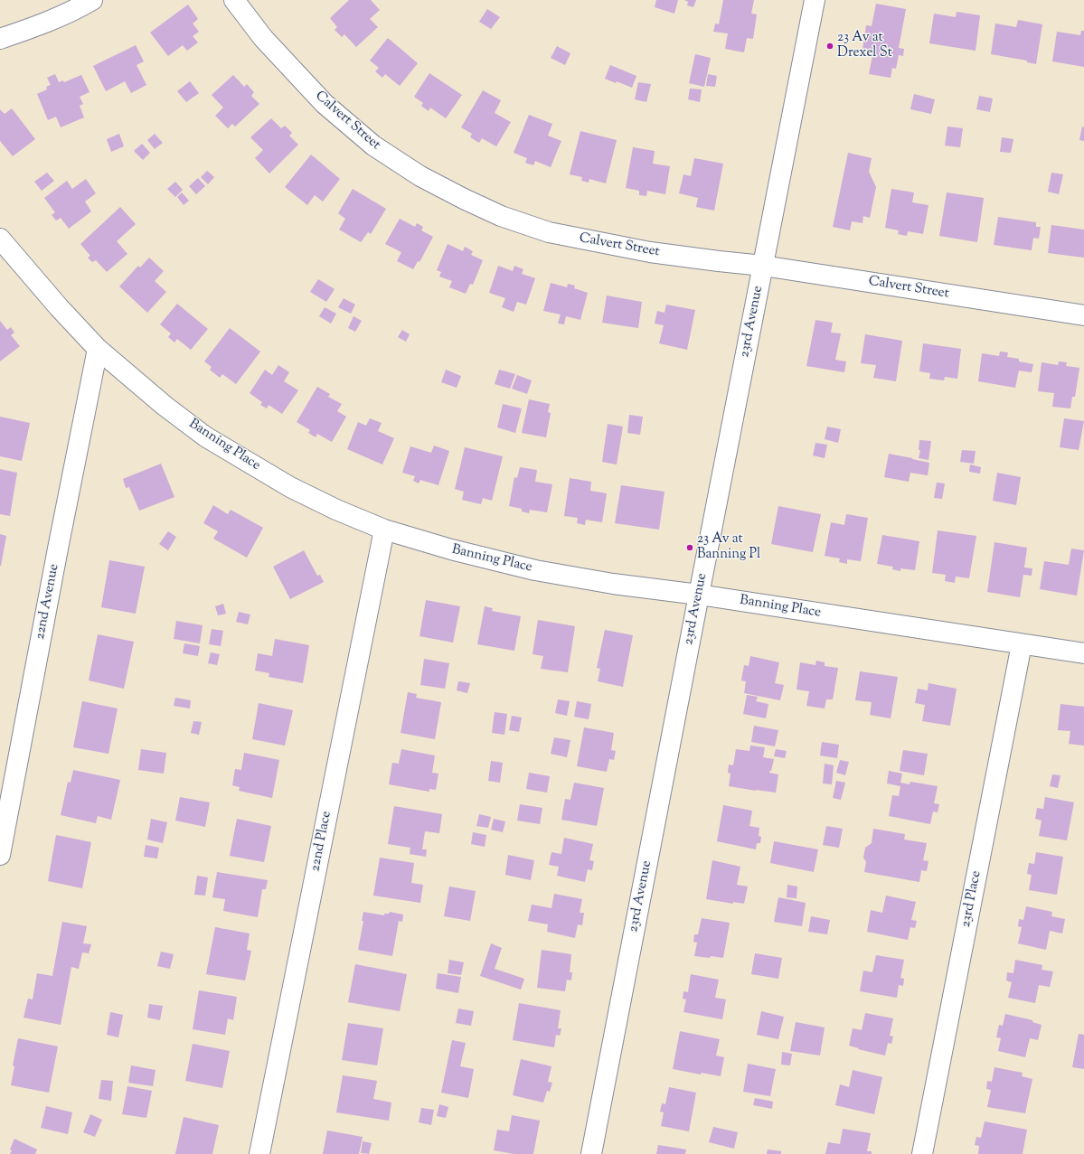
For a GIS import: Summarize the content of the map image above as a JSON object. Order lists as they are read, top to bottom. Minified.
{"streets":{"street":["Calvert Street","23rd Avenue","Banning Place","22nd Avenue","22nd Place","23rd Place"]},"crossings":[["Calvert Street","23rd Avenue"],["23rd Avenue","Banning Place"],["Banning Place","22nd Avenue"],["Banning Place","22nd Place"],["Banning Place","23rd Place"]],"places":["23 Av at Drexel St","23 Av at Banning Pl"]}
